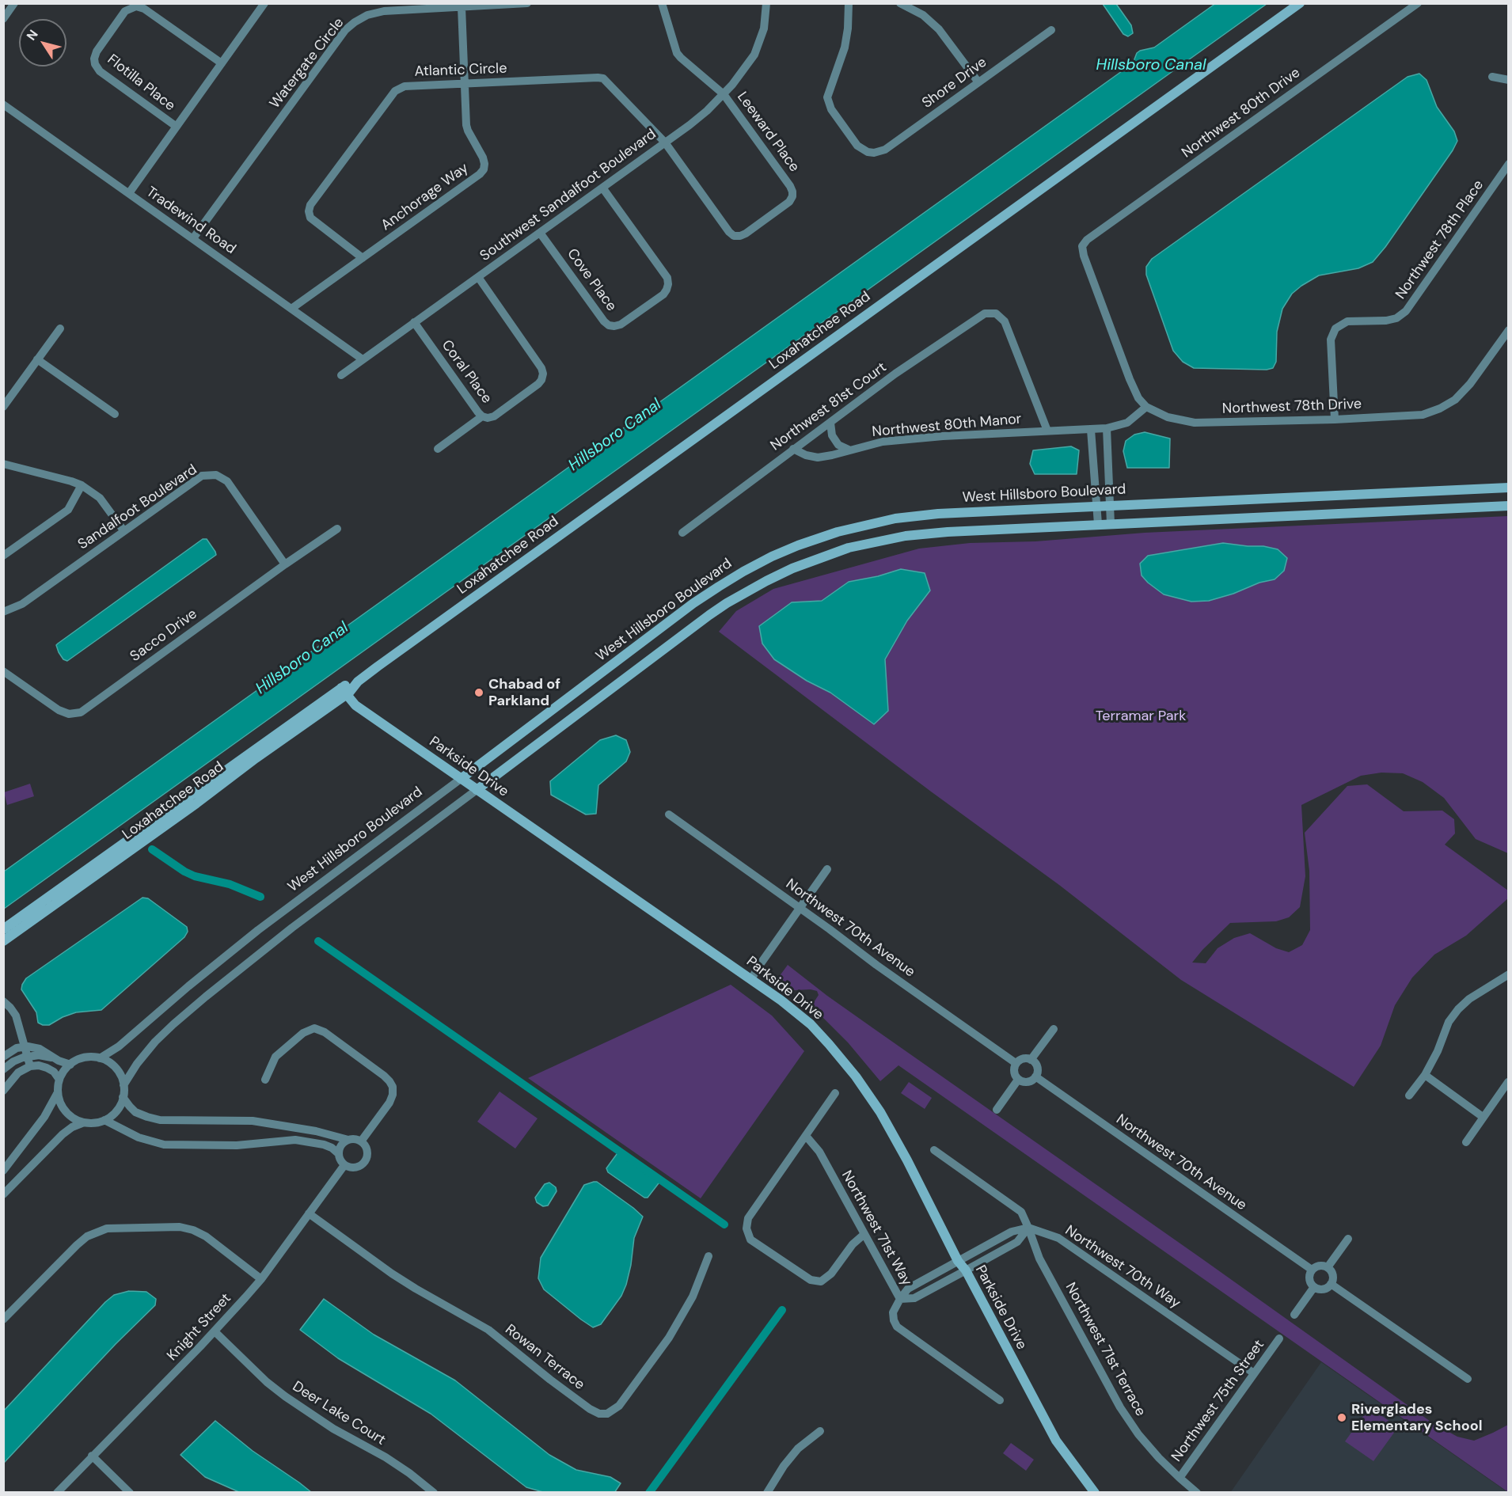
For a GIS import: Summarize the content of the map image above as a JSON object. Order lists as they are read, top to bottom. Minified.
{"streets":{"street":["Watergate Circle","Atlantic Circle","Flotilla Place","Shore Drive","Northwest 80th Drive","Leeward Place","Southwest Sandalfoot Boulevard","Anchorage Way","Tradewind Road","Northwest 78th Place","Cove Place","Loxahatchee Road","Coral Place","Northwest 81st Court","Northwest 78th Drive","Northwest 80th Manor","West Hillsboro Boulevard","Sandalfoot Boulevard","Sacco Drive","Parkside Drive","Northwest 70th Avenue","Northwest 71st Way","Northwest 70th Way","Knight Street","Northwest 71st Terrace","Rowan Terrace","Northwest 75th Street","Deer Lake Court"]},"crossings":[["Watergate Circle","Anchorage Way"],["Watergate Circle","Tradewind Road"],["Atlantic Circle","Leeward Place"],["Atlantic Circle","Southwest Sandalfoot Boulevard"],["Atlantic Circle","Anchorage Way"],["Northwest 80th Drive","Northwest 78th Drive"],["Leeward Place","Southwest Sandalfoot Boulevard"],["Southwest Sandalfoot Boulevard","Tradewind Road"],["Southwest Sandalfoot Boulevard","Cove Place"],["Southwest Sandalfoot Boulevard","Coral Place"],["Anchorage Way","Tradewind Road"],["Northwest 78th Place","Northwest 78th Drive"],["Loxahatchee Road","Parkside Drive"],["Northwest 81st Court","Northwest 80th Manor"],["West Hillsboro Boulevard","Parkside Drive"],["Sandalfoot Boulevard","Sacco Drive"],["Northwest 70th Way","Northwest 71st Terrace"],["Northwest 70th Way","Northwest 75th Street"],["Knight Street","Rowan Terrace"],["Knight Street","Deer Lake Court"],["Northwest 71st Terrace","Northwest 75th Street"]],"water":["Hillsboro Canal"],"parks":["Terramar Park"],"places":["Chabad of Parkland","Riverglades Elementary School"],"north":"top left"}
